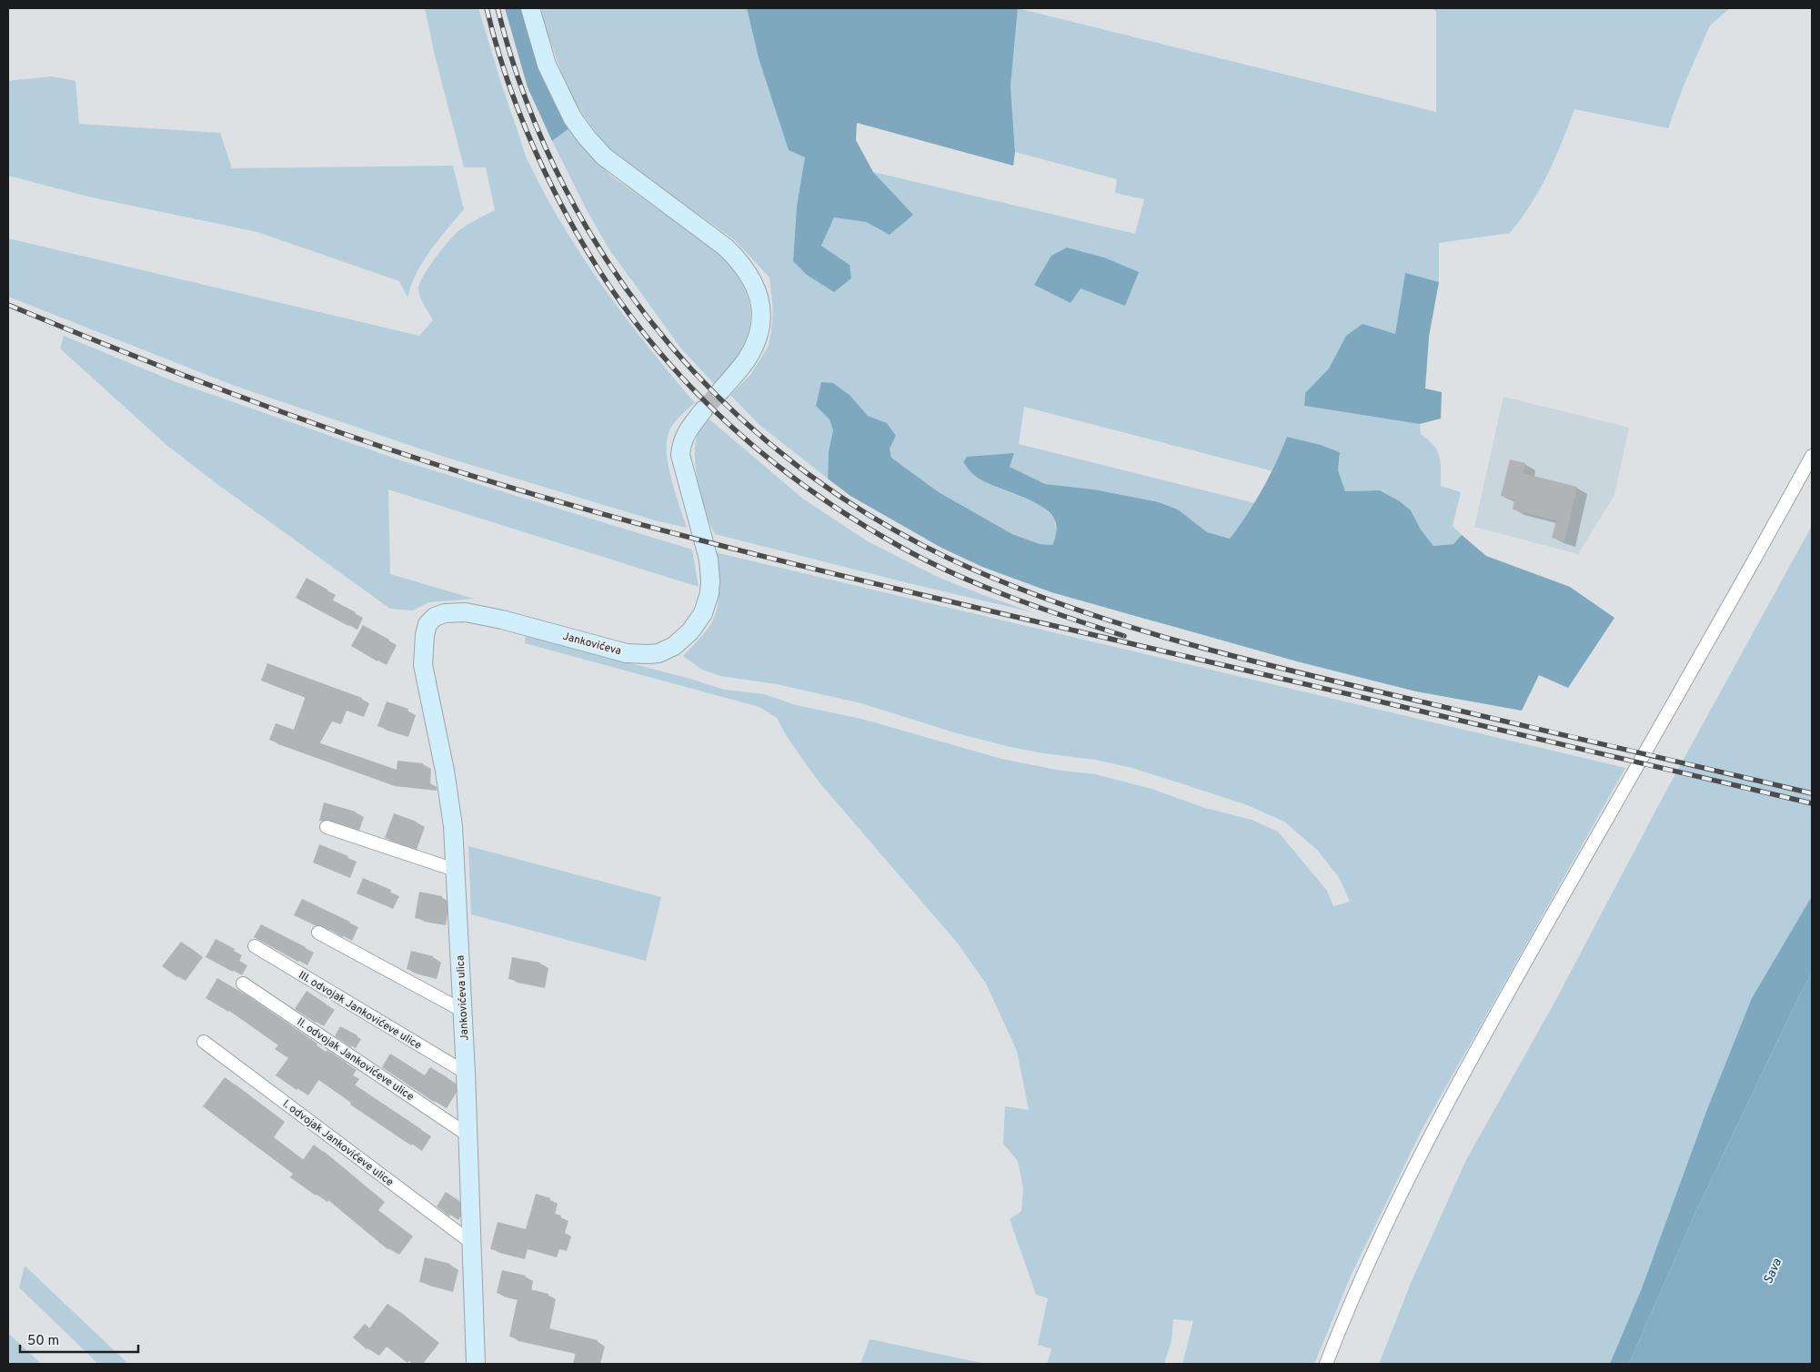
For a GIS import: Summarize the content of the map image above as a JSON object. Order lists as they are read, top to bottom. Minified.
{"streets":{"main road":["Jankovićeva","Jankovićeva ulica"],"street":["III. odvojak Jankovićeve ulice","II. odvojak Jankovićeve ulice","I. odvojak Jankovićeve ulice"]},"crossings":[["Jankovićeva","Jankovićeva ulica"],["Jankovićeva ulica","III. odvojak Jankovićeve ulice"],["Jankovićeva ulica","II. odvojak Jankovićeve ulice"],["Jankovićeva ulica","I. odvojak Jankovićeve ulice"]],"water":["Sava"],"scale_bar":"50 m"}
